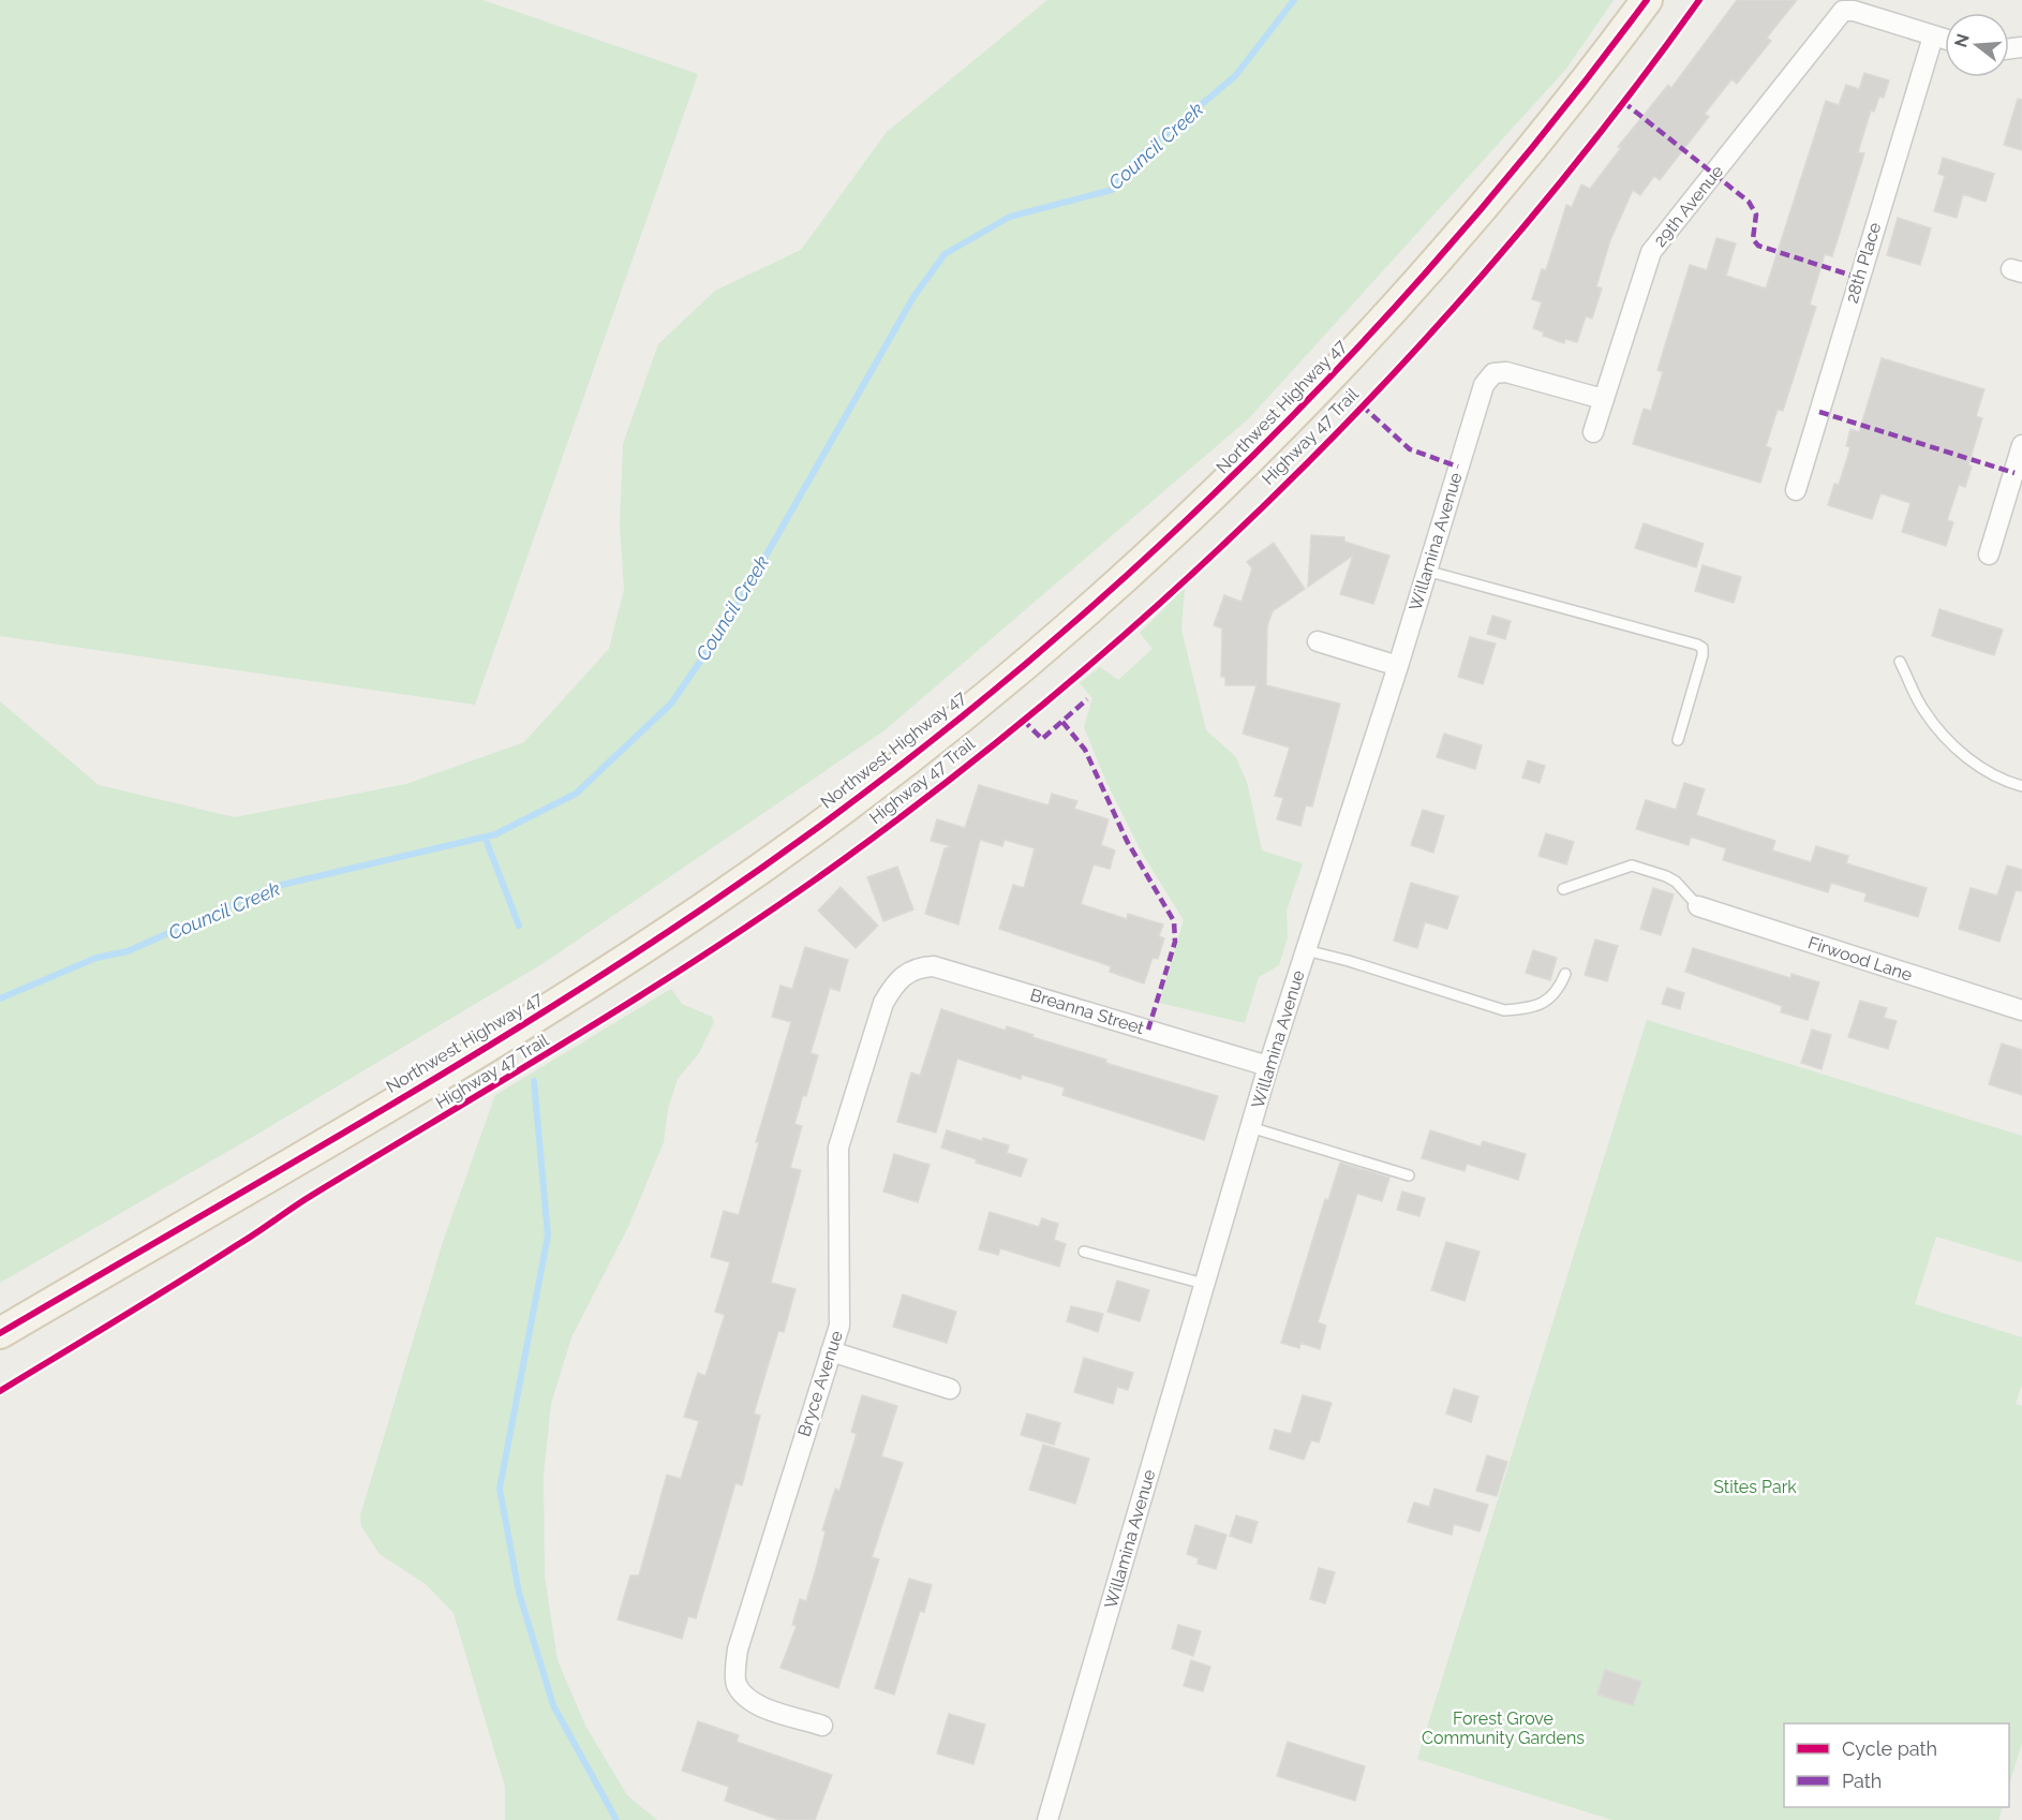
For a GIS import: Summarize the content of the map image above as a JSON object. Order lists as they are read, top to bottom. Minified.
{"streets":{"main road":["Northwest Highway 47"],"street":["29th Avenue","28th Place","Willamina Avenue","Firwood Lane","Breanna Street","Bryce Avenue"],"cycle path":["Highway 47 Trail"]},"crossings":[["29th Avenue","28th Place"],["29th Avenue","Willamina Avenue"],["Willamina Avenue","Breanna Street"],["Breanna Street","Bryce Avenue"]],"water":["Council Creek"],"parks":["Stites Park","Forest Grove Community Gardens"],"legend":["Cycle path","Path"],"north":"left"}
